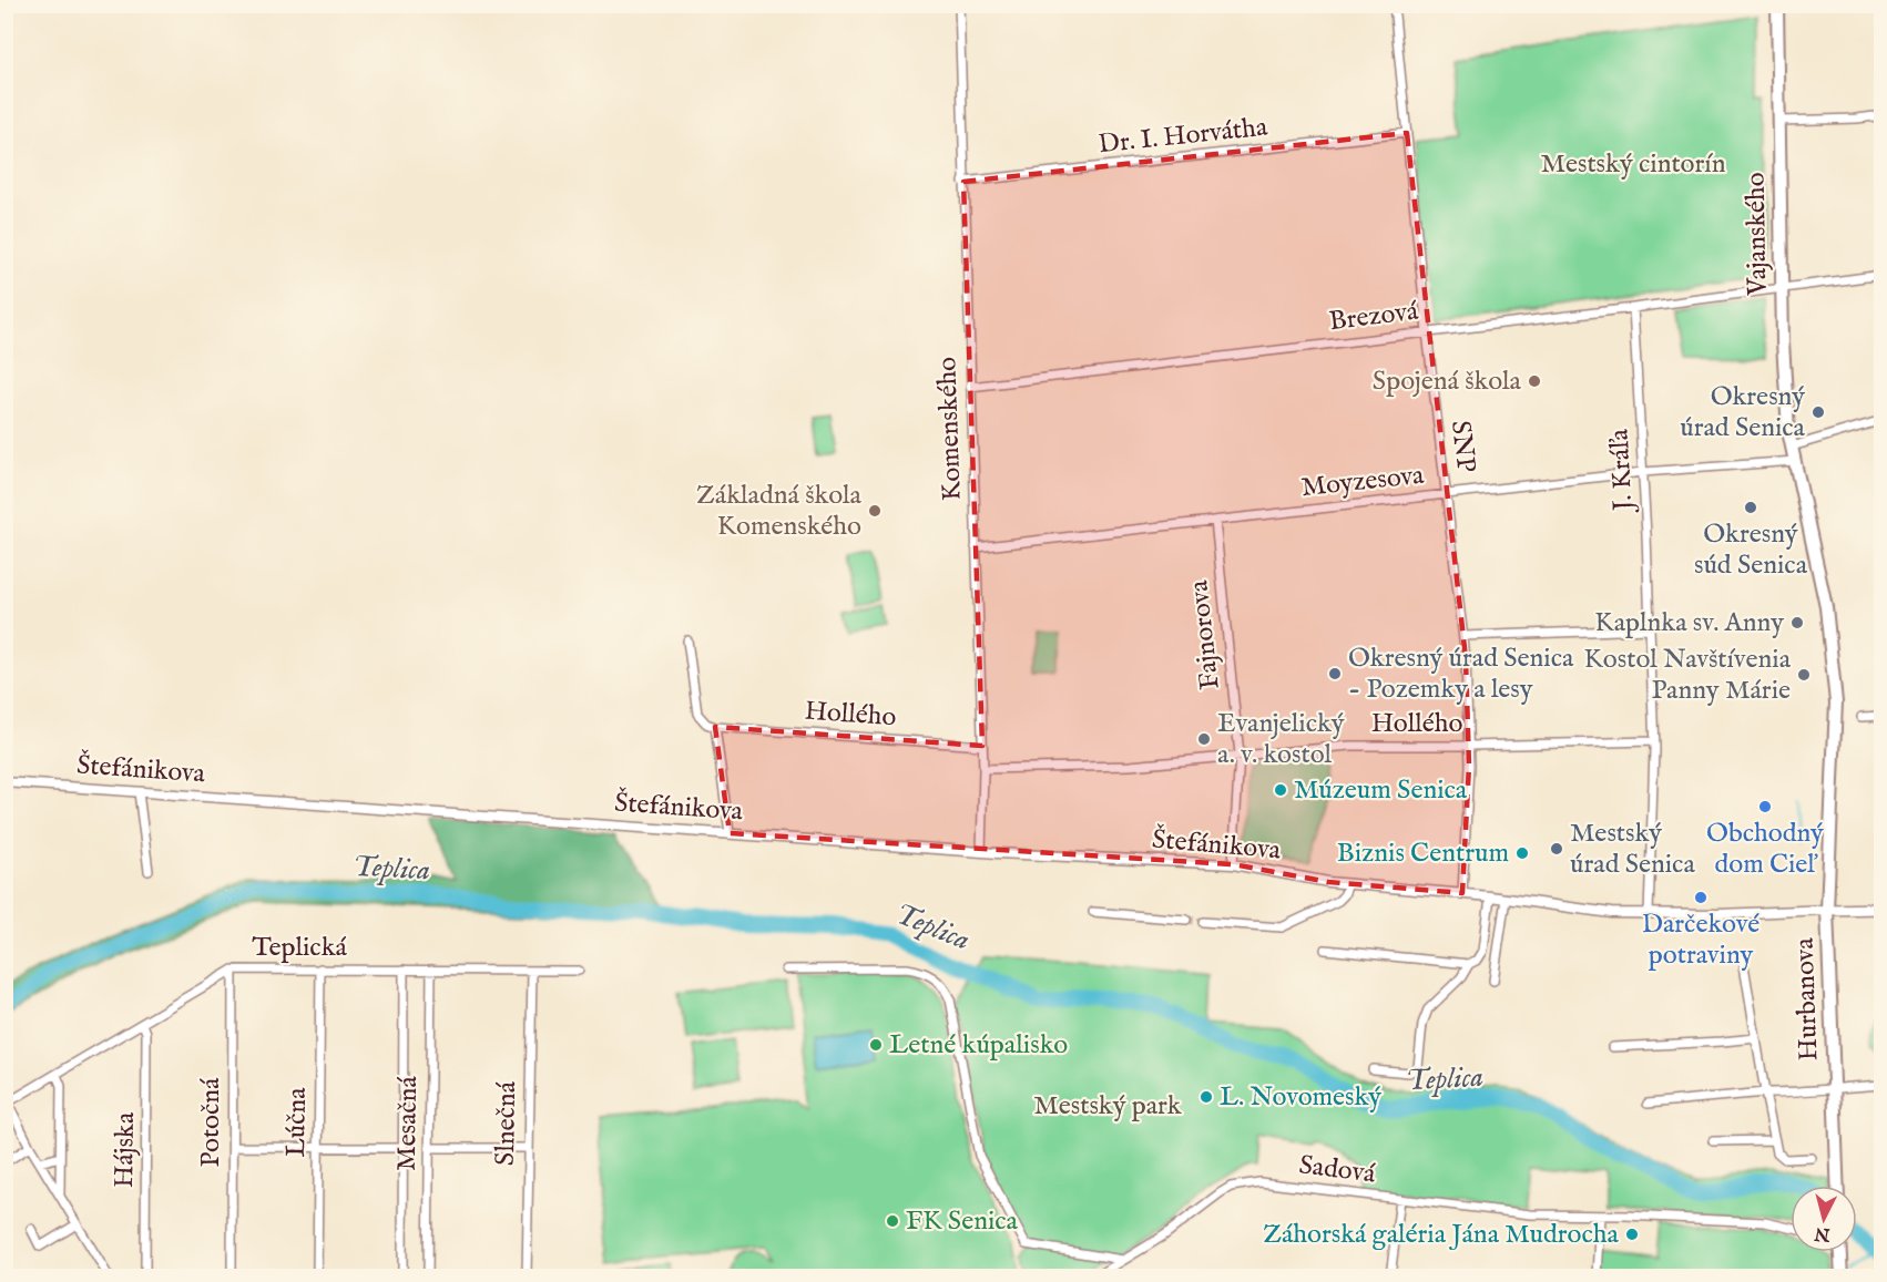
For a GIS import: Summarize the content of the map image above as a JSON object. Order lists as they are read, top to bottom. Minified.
{"streets":{"main road":["Vajanského","Hurbanova"],"street":["Dr. I. Horvátha","Brezová","Komenského","SNP","J. Kráľa","Moyzesova","Fajnorova","Hollého","Štefánikova","Teplická","Potočná","Lúčna","Mesačná","Slnečná","Hájska","Sadová"]},"crossings":[["Dr. I. Horvátha","Komenského"],["Dr. I. Horvátha","SNP"],["Vajanského","Brezová"],["Vajanského","Moyzesova"],["Vajanského","Hurbanova"],["Brezová","Komenského"],["Brezová","SNP"],["Brezová","J. Kráľa"],["Komenského","Moyzesova"],["Komenského","Hollého"],["Komenského","Štefánikova"],["SNP","Moyzesova"],["SNP","Hollého"],["SNP","Štefánikova"],["J. Kráľa","Moyzesova"],["J. Kráľa","Hollého"],["J. Kráľa","Štefánikova"],["Moyzesova","Fajnorova"],["Moyzesova","Hurbanova"],["Fajnorova","Hollého"],["Fajnorova","Štefánikova"],["Štefánikova","Hurbanova"],["Teplická","Potočná"],["Teplická","Lúčna"],["Teplická","Mesačná"],["Teplická","Slnečná"],["Teplická","Hájska"]],"water":["Teplica"],"parks":["Mestský cintorín","Mestský park"],"places":["Spojená škola","Okresný úrad Senica","Okresný súd Senica","Základná škola Komenského","Kaplnka sv. Anny","Okresný úrad Senica - Pozemky a lesy","Kostol Navštívenia Panny Márie","Evanjelický a. v. kostol","Múzeum Senica","Obchodný dom Cieľ","Mestský úrad Senica","Biznis Centrum","Darčekové potraviny","Letné kúpalisko","L. Novomeský","FK Senica","Záhorská galéria Jána Mudrocha"],"north":"bottom"}
